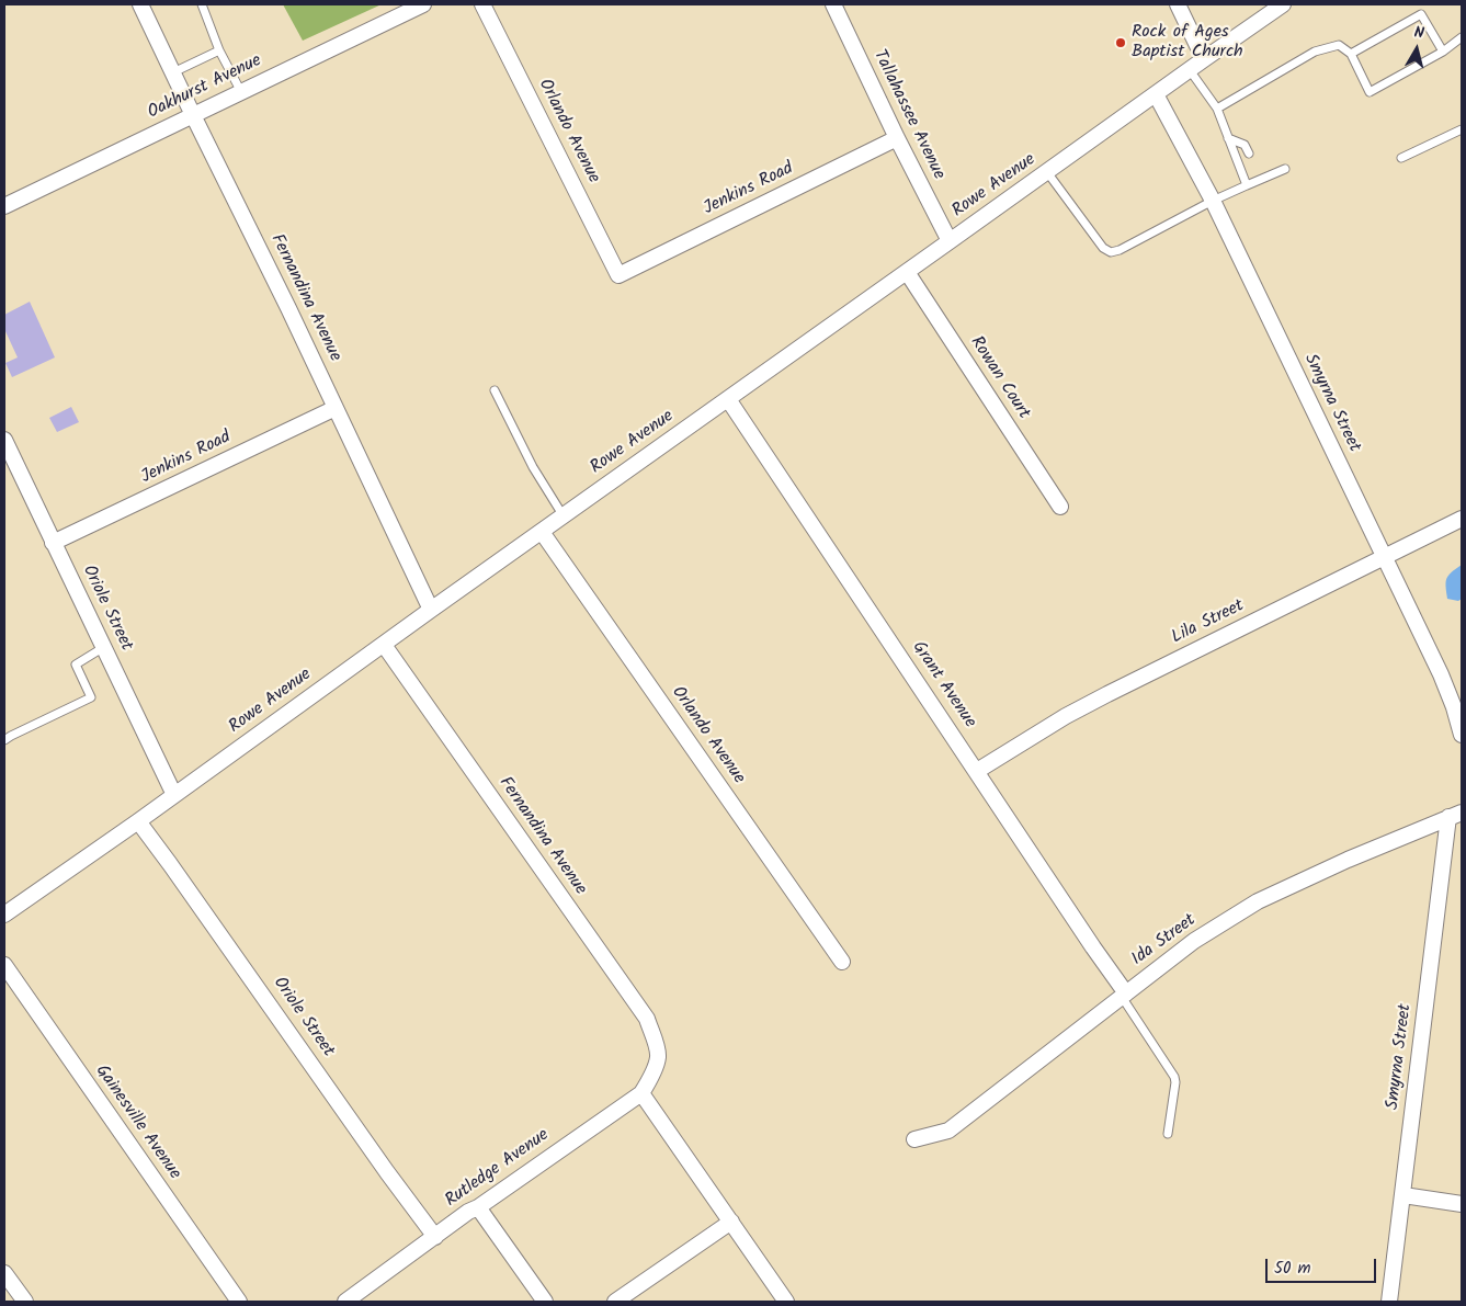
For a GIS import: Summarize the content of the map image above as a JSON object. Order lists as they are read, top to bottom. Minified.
{"streets":{"street":["Oakhurst Avenue","Tallahassee Avenue","Orlando Avenue","Rowe Avenue","Jenkins Road","Fernandina Avenue","Rowan Court","Smyrna Street","Oriole Street","Lila Street","Grant Avenue","Ida Street","Gainesville Avenue","Rutledge Avenue"]},"crossings":[["Oakhurst Avenue","Fernandina Avenue"],["Tallahassee Avenue","Rowe Avenue"],["Tallahassee Avenue","Jenkins Road"],["Orlando Avenue","Rowe Avenue"],["Orlando Avenue","Jenkins Road"],["Rowe Avenue","Fernandina Avenue"],["Rowe Avenue","Rowan Court"],["Rowe Avenue","Smyrna Street"],["Rowe Avenue","Oriole Street"],["Rowe Avenue","Grant Avenue"],["Jenkins Road","Fernandina Avenue"],["Jenkins Road","Oriole Street"],["Fernandina Avenue","Rutledge Avenue"],["Smyrna Street","Lila Street"],["Smyrna Street","Ida Street"],["Oriole Street","Rutledge Avenue"],["Lila Street","Grant Avenue"],["Grant Avenue","Ida Street"]],"places":["Rock of Ages Baptist Church"],"scale_bar":"50 m","north":"top"}
